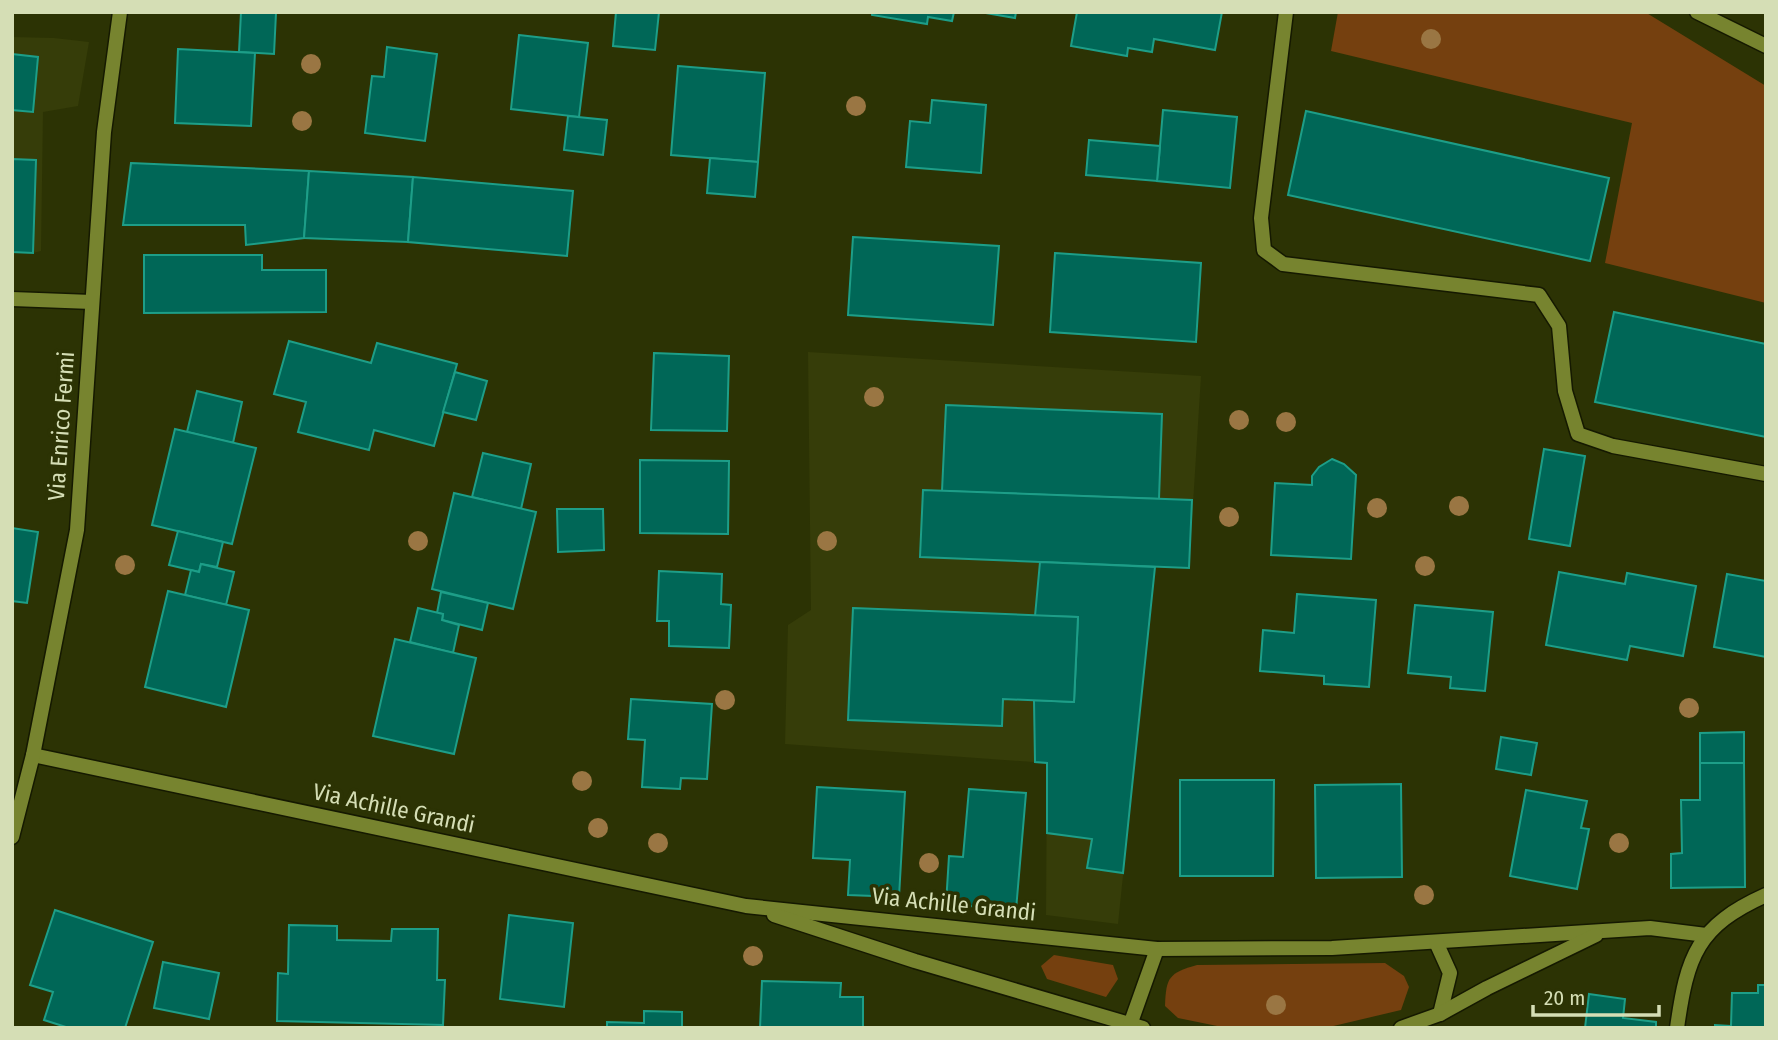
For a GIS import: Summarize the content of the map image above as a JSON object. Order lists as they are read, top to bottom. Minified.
{"streets":{"street":["Via Enrico Fermi","Via Achille Grandi"]},"crossings":[["Via Enrico Fermi","Via Achille Grandi"]],"scale_bar":"20 m"}
